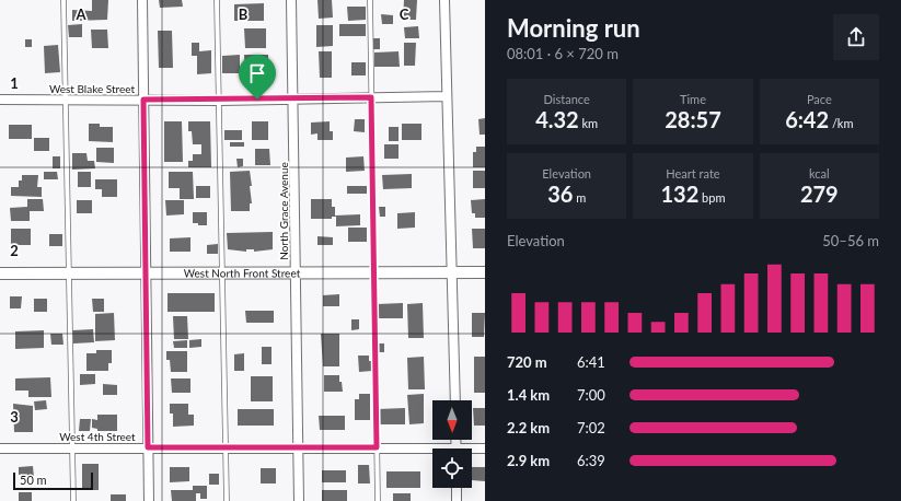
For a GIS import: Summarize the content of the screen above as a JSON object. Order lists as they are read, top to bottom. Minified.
{"streets":{"street":["West Blake Street","North Grace Avenue","West North Front Street","West 4th Street"]},"crossings":[["West Blake Street","North Grace Avenue"],["North Grace Avenue","West North Front Street"],["North Grace Avenue","West 4th Street"]],"scale_bar":"50 m","north":"bottom","page":{"heading":["Morning run","08:01 · 6 × 720 m"],"stats":[["Distance","4.32 km"],["Time","28:57"],["Pace","6:42 /km"],["Elevation","36 m"],["Heart rate","132 bpm"],["kcal","279"]],"chart":["Elevation","50–56 m"],"list":[{"name":"720 m","note":"6:41"},{"name":"1.4 km","note":"7:00"},{"name":"2.2 km","note":"7:02"},{"name":"2.9 km","note":"6:39"}],"scale":"50 m"},"grid":{"columns":["A","B","C"],"rows":["1","2","3"]}}
